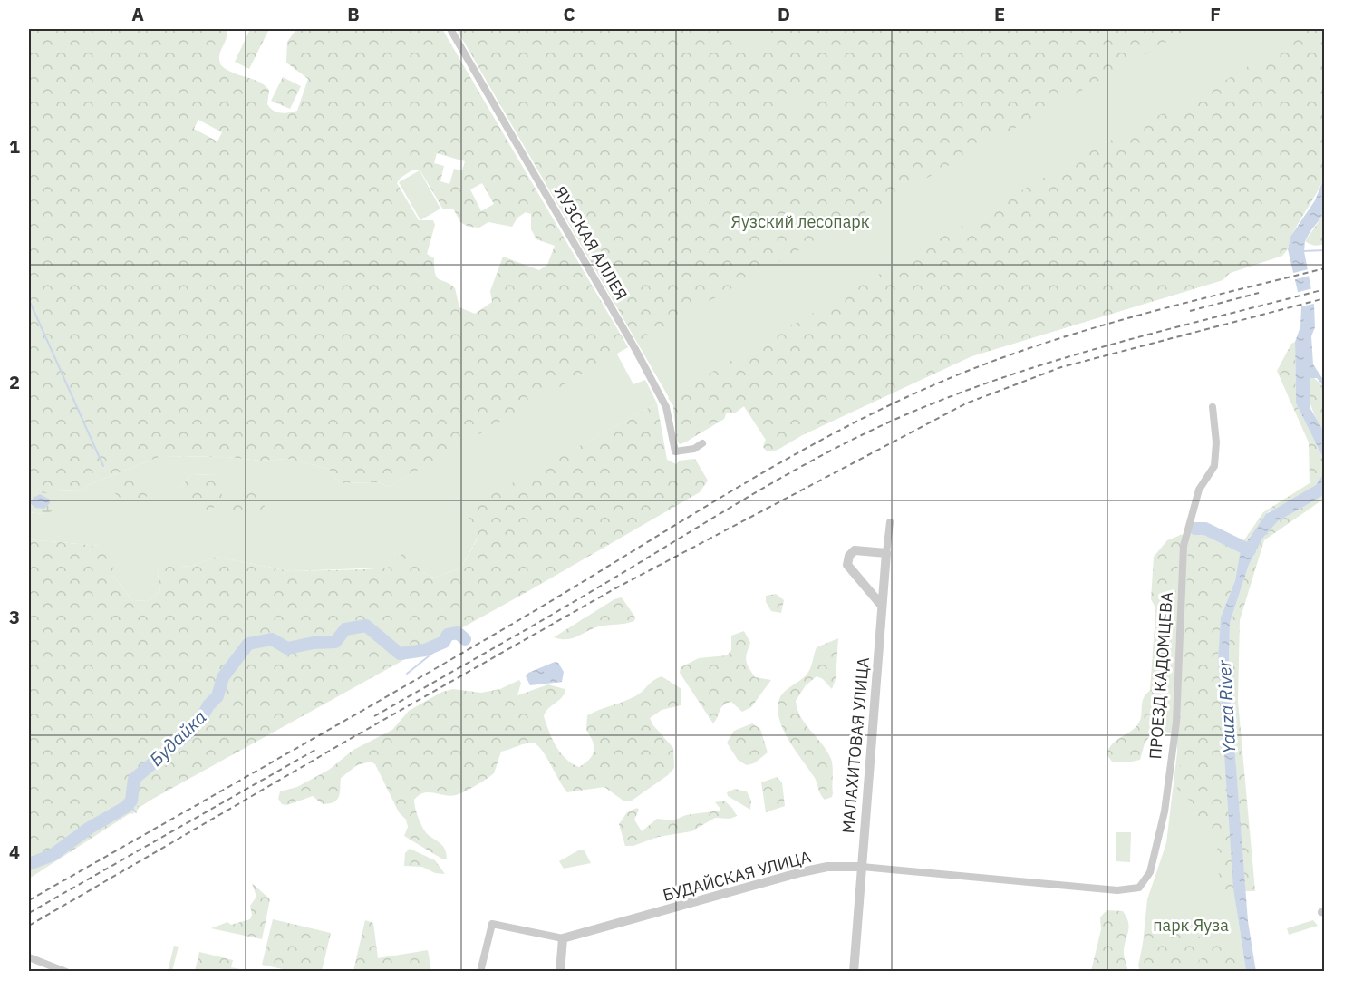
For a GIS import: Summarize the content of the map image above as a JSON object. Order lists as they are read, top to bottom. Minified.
{"streets":{"street":["ЯУЗСКАЯ АЛЛЕЯ","ПРОЕЗД КАДОМЦЕВА","МАЛАХИТОВАЯ УЛИЦА","БУДАЙСКАЯ УЛИЦА"]},"crossings":[["ПРОЕЗД КАДОМЦЕВА","БУДАЙСКАЯ УЛИЦА"],["МАЛАХИТОВАЯ УЛИЦА","БУДАЙСКАЯ УЛИЦА"]],"water":["Yauza River","Будайка"],"parks":["Яузский лесопарк","парк Яуза"],"grid":{"columns":["A","B","C","D","E","F"],"rows":["1","2","3","4"]}}
